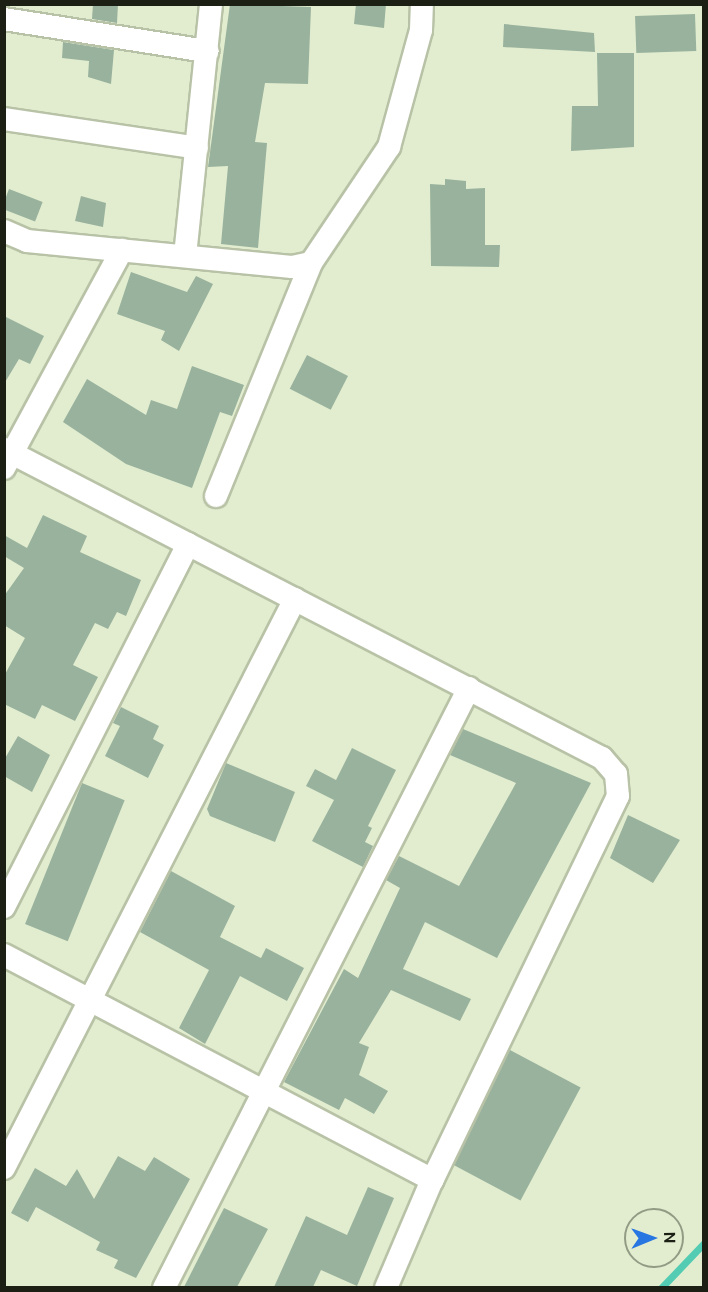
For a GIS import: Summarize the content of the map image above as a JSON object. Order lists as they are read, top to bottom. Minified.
{"north":"right"}
